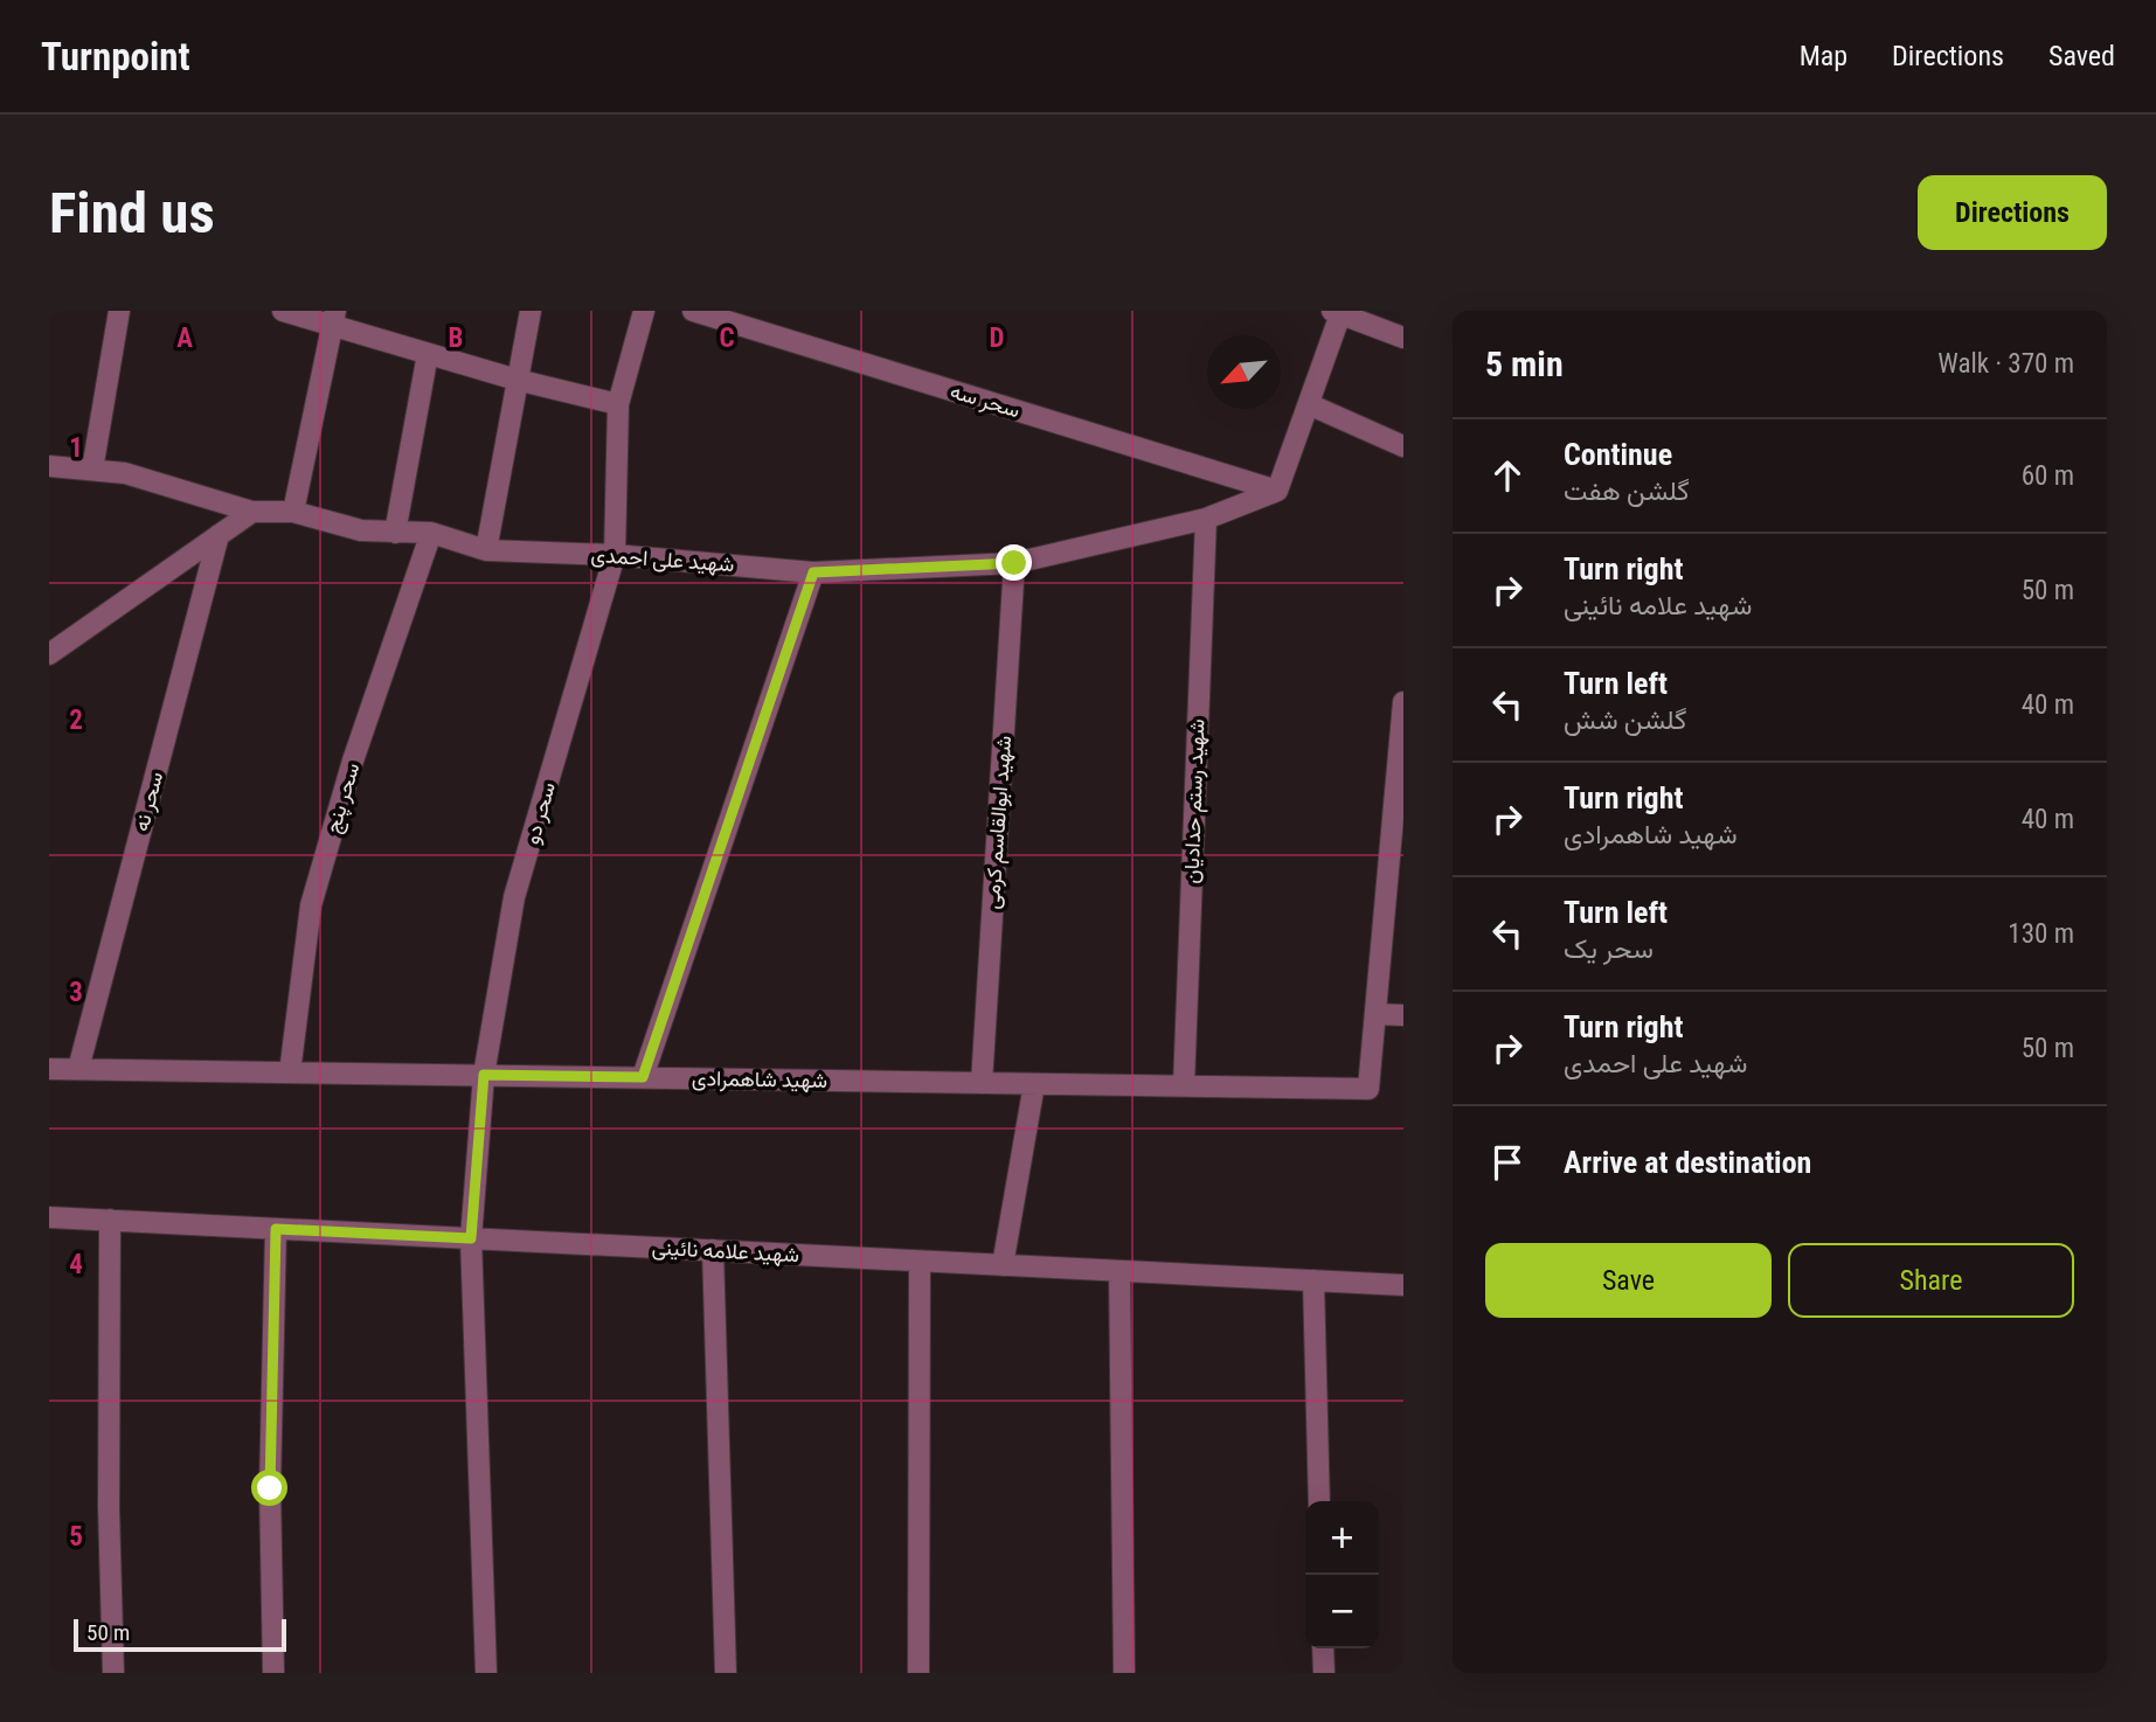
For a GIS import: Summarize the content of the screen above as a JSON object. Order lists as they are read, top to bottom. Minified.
{"streets":{"street":["سحر سه","شهید علی احمدی","سحر پنج","سحر نه","شهید رستم حدادیان","سحر دو","شهید ابوالقاسم کرمی","شهید شاهمرادی","شهید علامه‌ نائینی"]},"crossings":[["سحر سه","شهید علی احمدی"],["شهید علی احمدی","سحر پنج"],["شهید علی احمدی","شهید رستم حدادیان"],["شهید علی احمدی","سحر دو"],["شهید علی احمدی","شهید ابوالقاسم کرمی"],["سحر پنج","شهید شاهمرادی"],["سحر نه","شهید شاهمرادی"],["شهید رستم حدادیان","شهید شاهمرادی"],["سحر دو","شهید شاهمرادی"],["سحر دو","شهید علامه‌ نائینی"],["شهید ابوالقاسم کرمی","شهید شاهمرادی"]],"scale_bar":"50 m","north":"bottom left","page":{"header":"Turnpoint","nav":["Map","Directions","Saved"],"buttons":["Directions",["Save","Share"]],"title":"Find us","heading":["5 min","Walk · 370 m"],"list":[["Continue","گلشن هفت","60 m"],["Turn right","شهید علامه‌ نائینی","50 m"],["Turn left","گلشن شش","40 m"],["Turn right","شهید شاهمرادی","40 m"],["Turn left","سحر یک","130 m"],["Turn right","شهید علی احمدی","50 m"],"Arrive at destination"],"map_buttons":["+","−"],"scale":"50 m"},"grid":{"columns":["A","B","C","D"],"rows":["1","2","3","4","5"]}}
